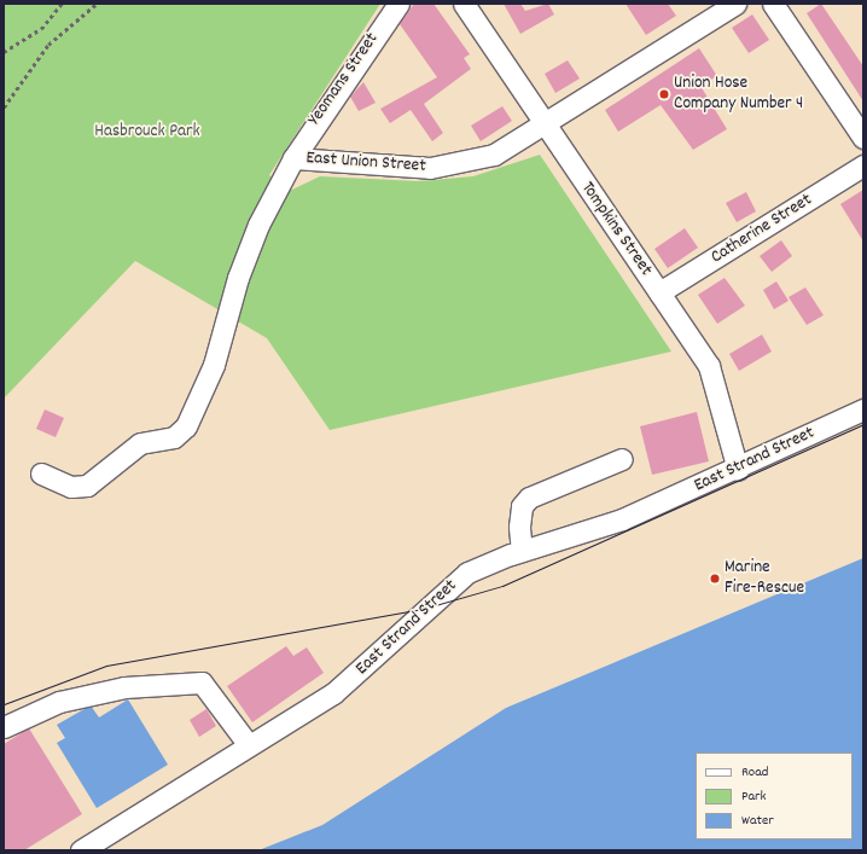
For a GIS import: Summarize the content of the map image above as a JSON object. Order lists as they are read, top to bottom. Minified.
{"streets":{"street":["Yeomans Street","East Union Street","Tompkins Street","Catherine Street","East Strand Street"]},"crossings":[["Yeomans Street","East Union Street"],["East Union Street","Tompkins Street"],["Tompkins Street","Catherine Street"],["Tompkins Street","East Strand Street"]],"parks":["Hasbrouck Park"],"places":["Union Hose Company Number 4","Marine Fire-Rescue"],"legend":["Road","Park","Water"]}
